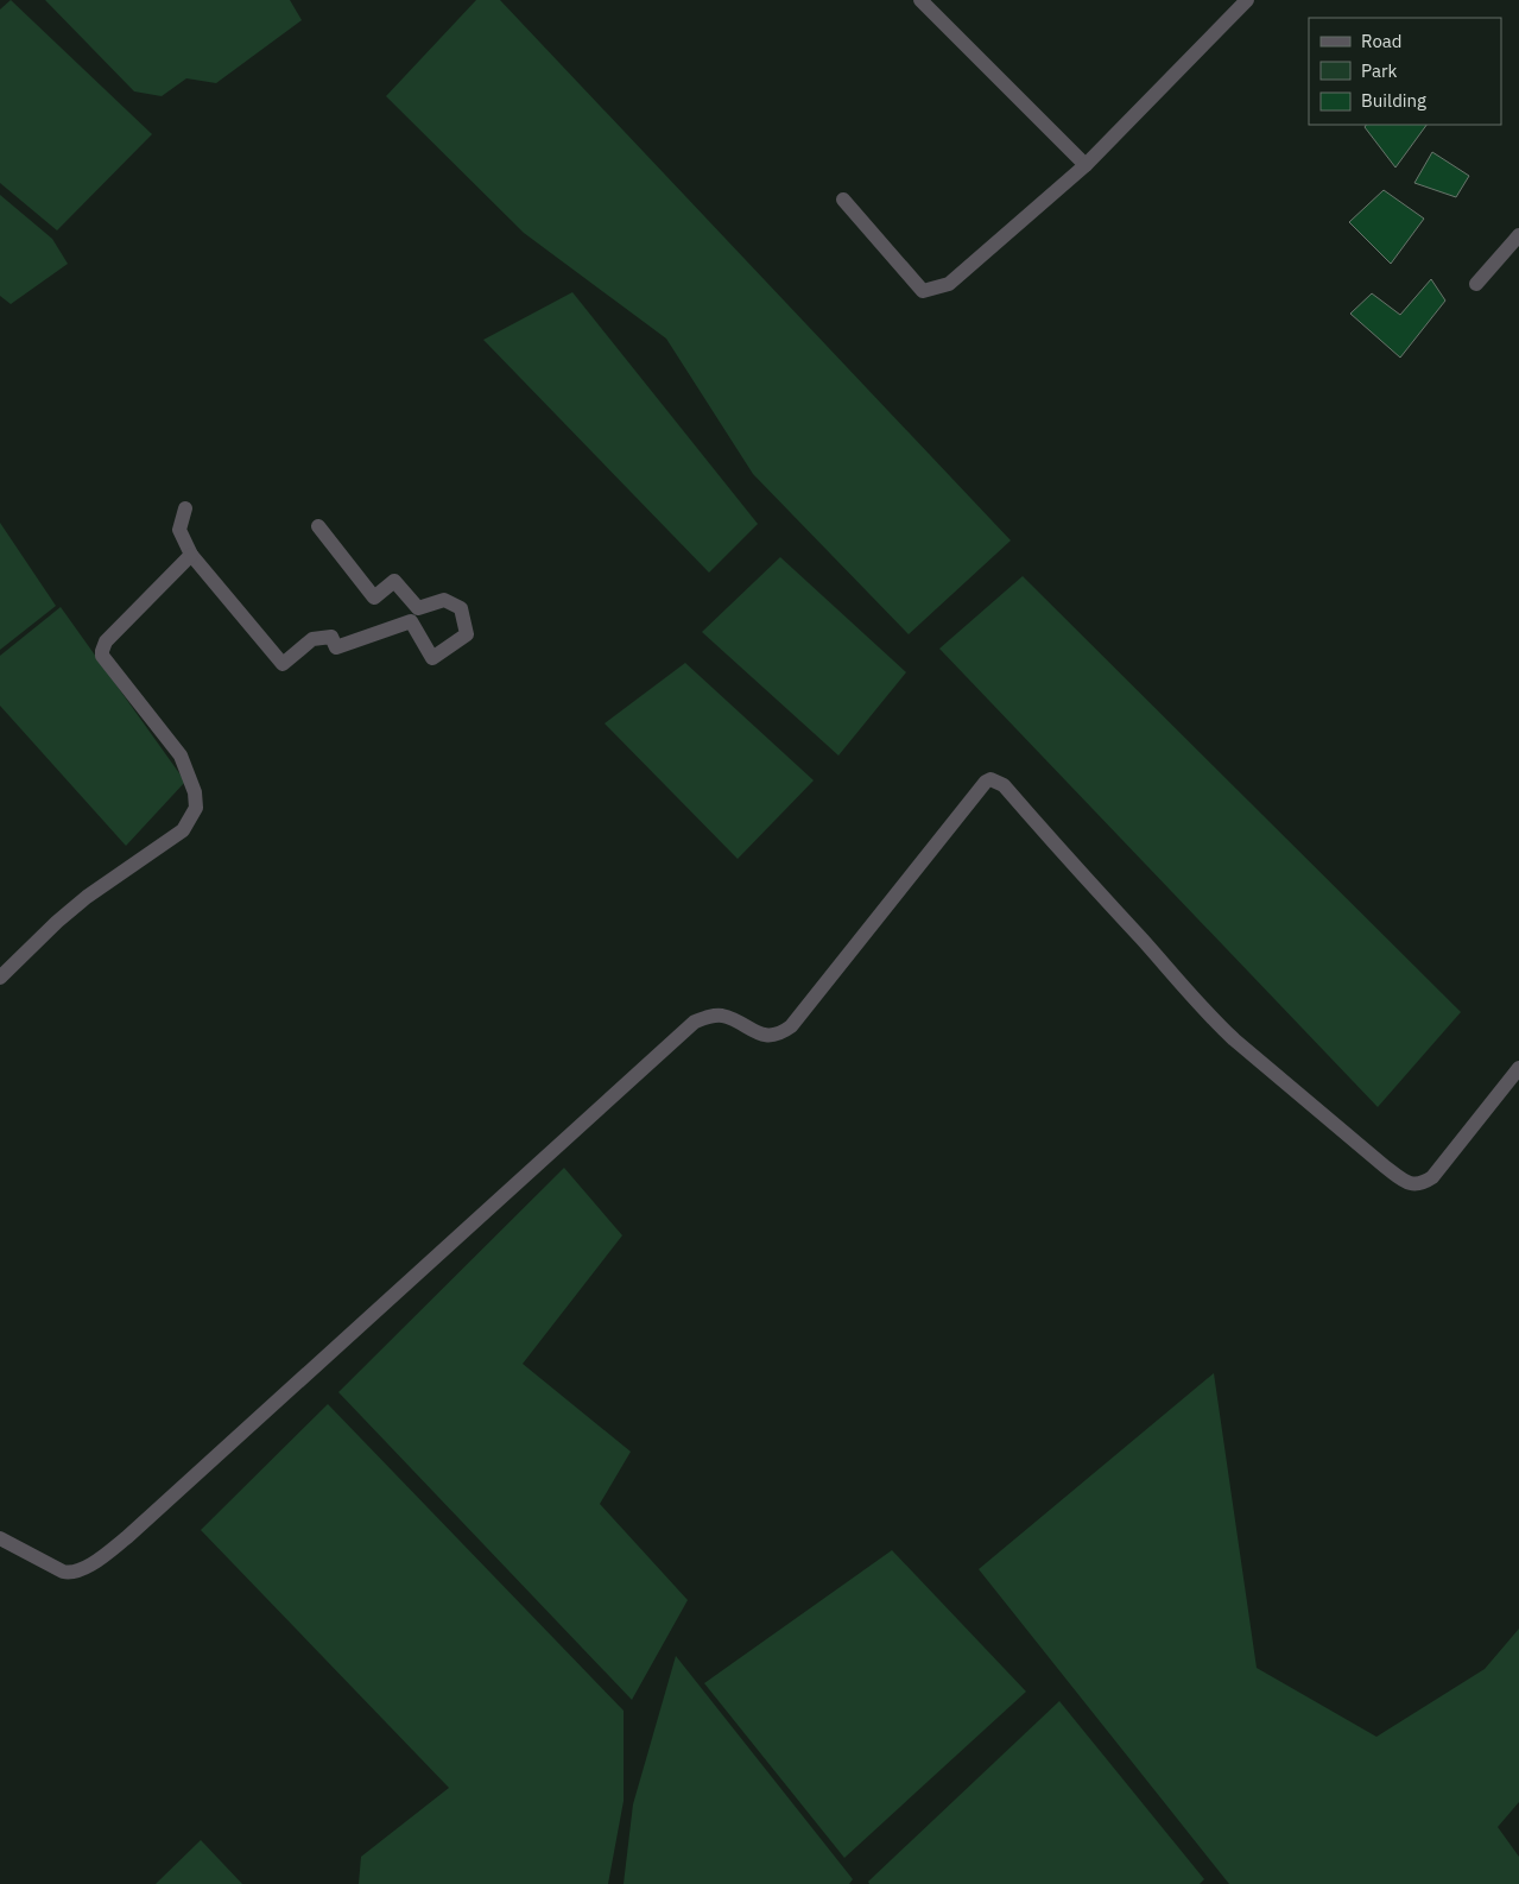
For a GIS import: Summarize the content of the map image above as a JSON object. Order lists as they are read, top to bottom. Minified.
{"legend":["Road","Park","Building"]}
